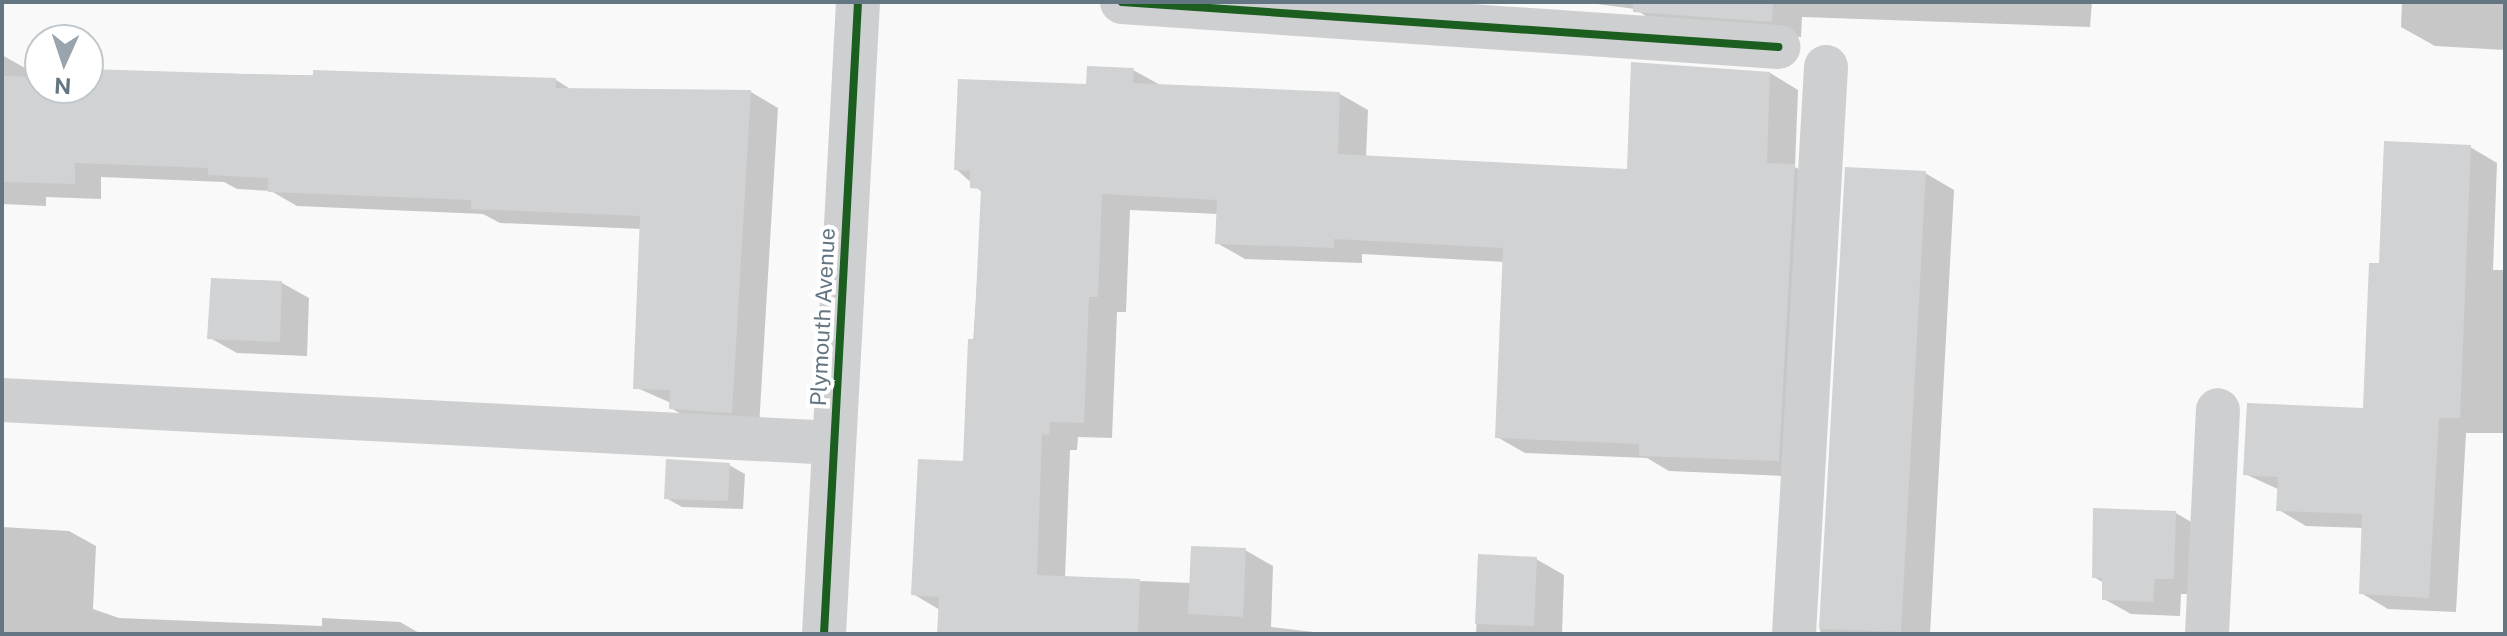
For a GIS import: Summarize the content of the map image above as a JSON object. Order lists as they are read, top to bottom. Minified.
{"streets":{"street":["Plymouth Avenue"]},"north":"bottom"}
